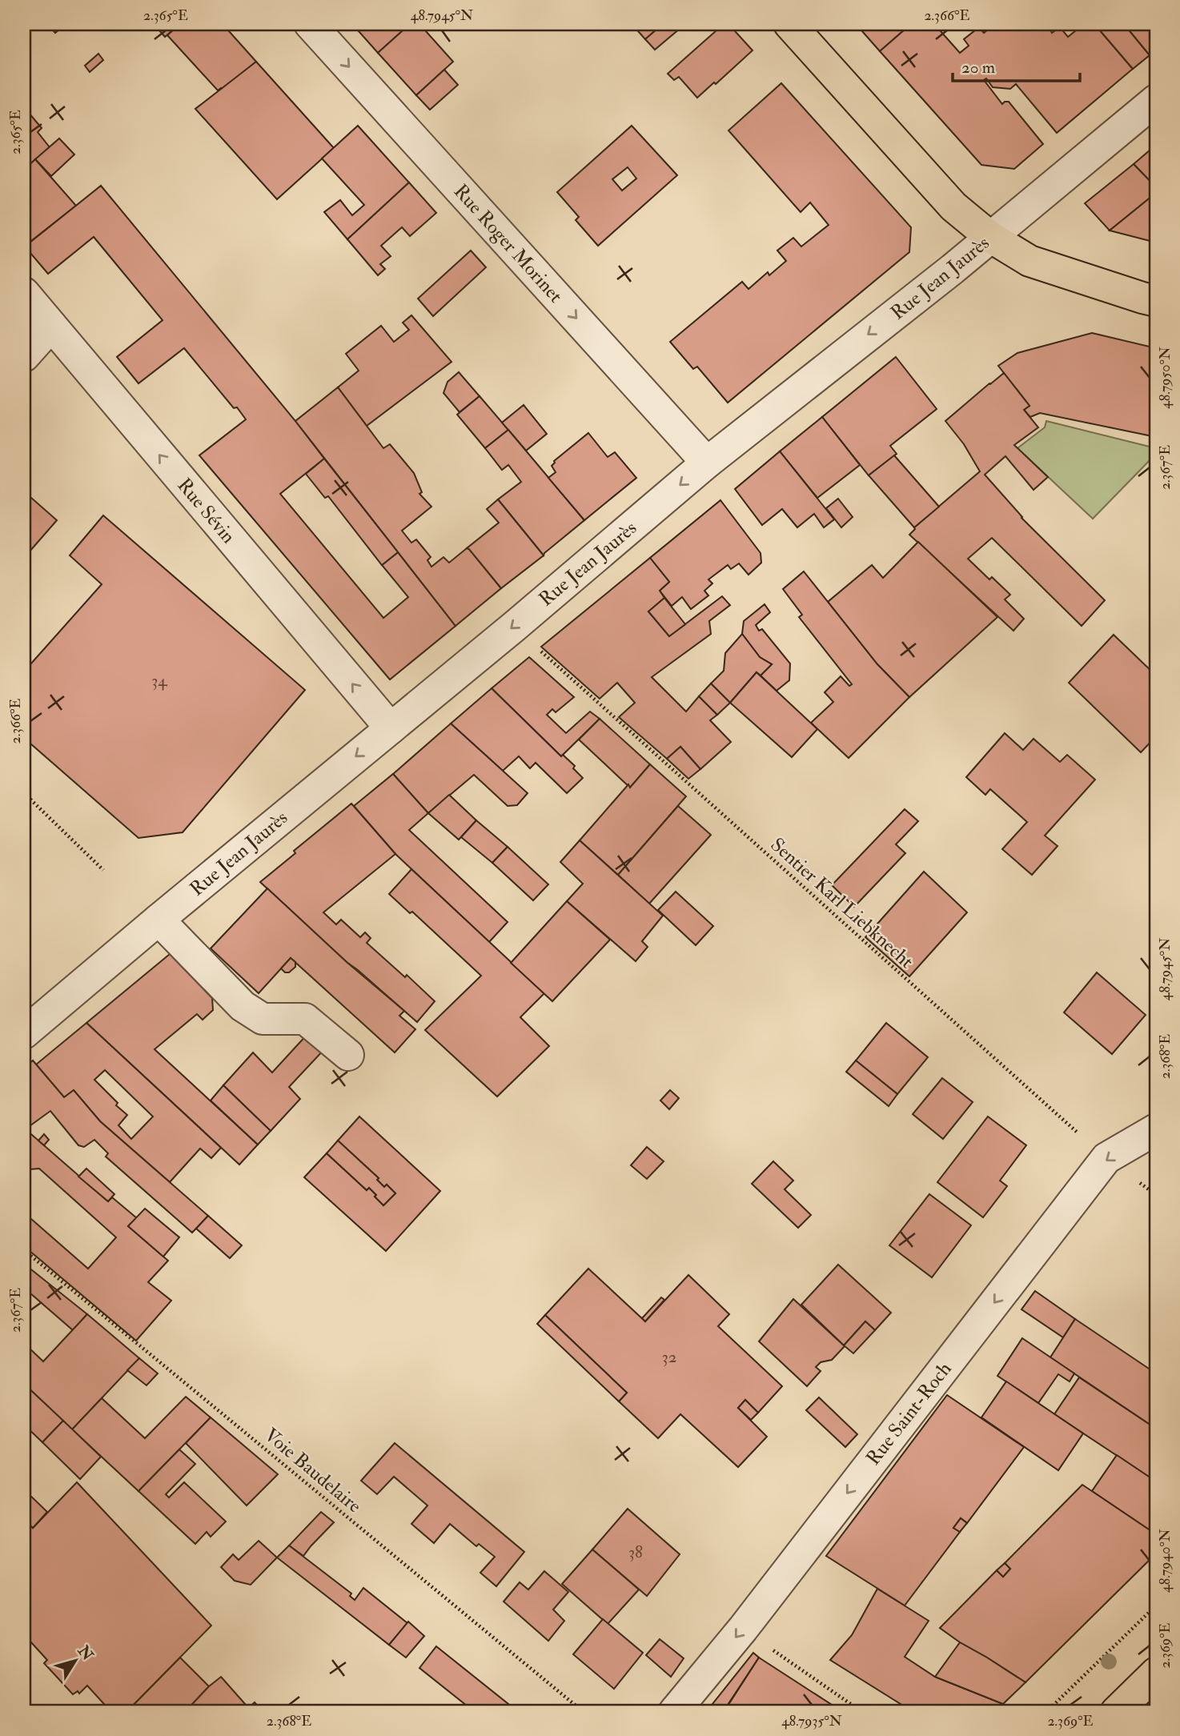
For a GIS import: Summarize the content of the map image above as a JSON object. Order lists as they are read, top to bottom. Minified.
{"streets":{"street":["Rue Roger Morinet","Rue Jean Jaurès","Rue Sévin","Rue Saint-Roch"],"path":["Sentier Karl Liebknecht","Voie Baudelaire"]},"crossings":[["Rue Roger Morinet","Rue Jean Jaurès"],["Rue Jean Jaurès","Rue Sévin"],["Rue Jean Jaurès","Sentier Karl Liebknecht"],["Sentier Karl Liebknecht","Rue Saint-Roch"]],"one_way":["Rue Roger Morinet","Rue Jean Jaurès","Rue Sévin","Rue Saint-Roch"],"house_numbers":["34","32","38"],"scale_bar":"20 m","north":"top right","coordinates":["2.365°E","48.7945°N","2.366°E","48.7950°N","2.367°E","2.368°E","48.7940°N","2.369°E","48.7935°N"]}
